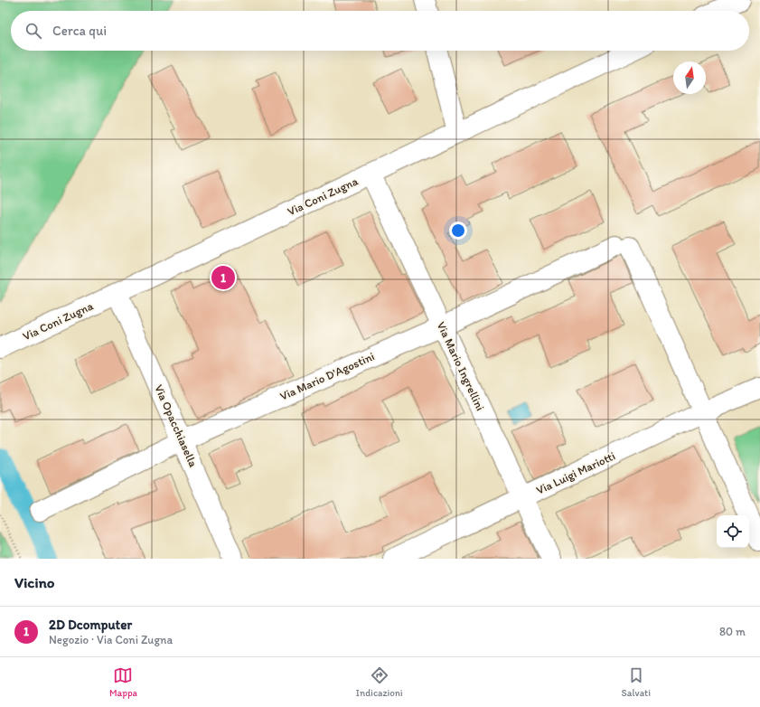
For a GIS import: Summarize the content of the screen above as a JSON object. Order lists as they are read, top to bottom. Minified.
{"streets":{"street":["Via Coni Zugna","Via Mario Ingrellini","Via Mario D'Agostini","Via Opacchiasella","Via Luigi Mariotti"]},"crossings":[["Via Coni Zugna","Via Mario Ingrellini"],["Via Coni Zugna","Via Opacchiasella"],["Via Mario Ingrellini","Via Mario D'Agostini"],["Via Mario Ingrellini","Via Luigi Mariotti"],["Via Mario D'Agostini","Via Opacchiasella"],["Via Mario D'Agostini","Via Luigi Mariotti"]],"north":"top","page":{"search":"Cerca qui","pins":"1","heading":"Vicino","list":[{"mark":"1","name":"2D Dcomputer","note":"Negozio · Via Coni Zugna","value":"80 m"}],"nav":["Mappa","Indicazioni","Salvati"]}}
